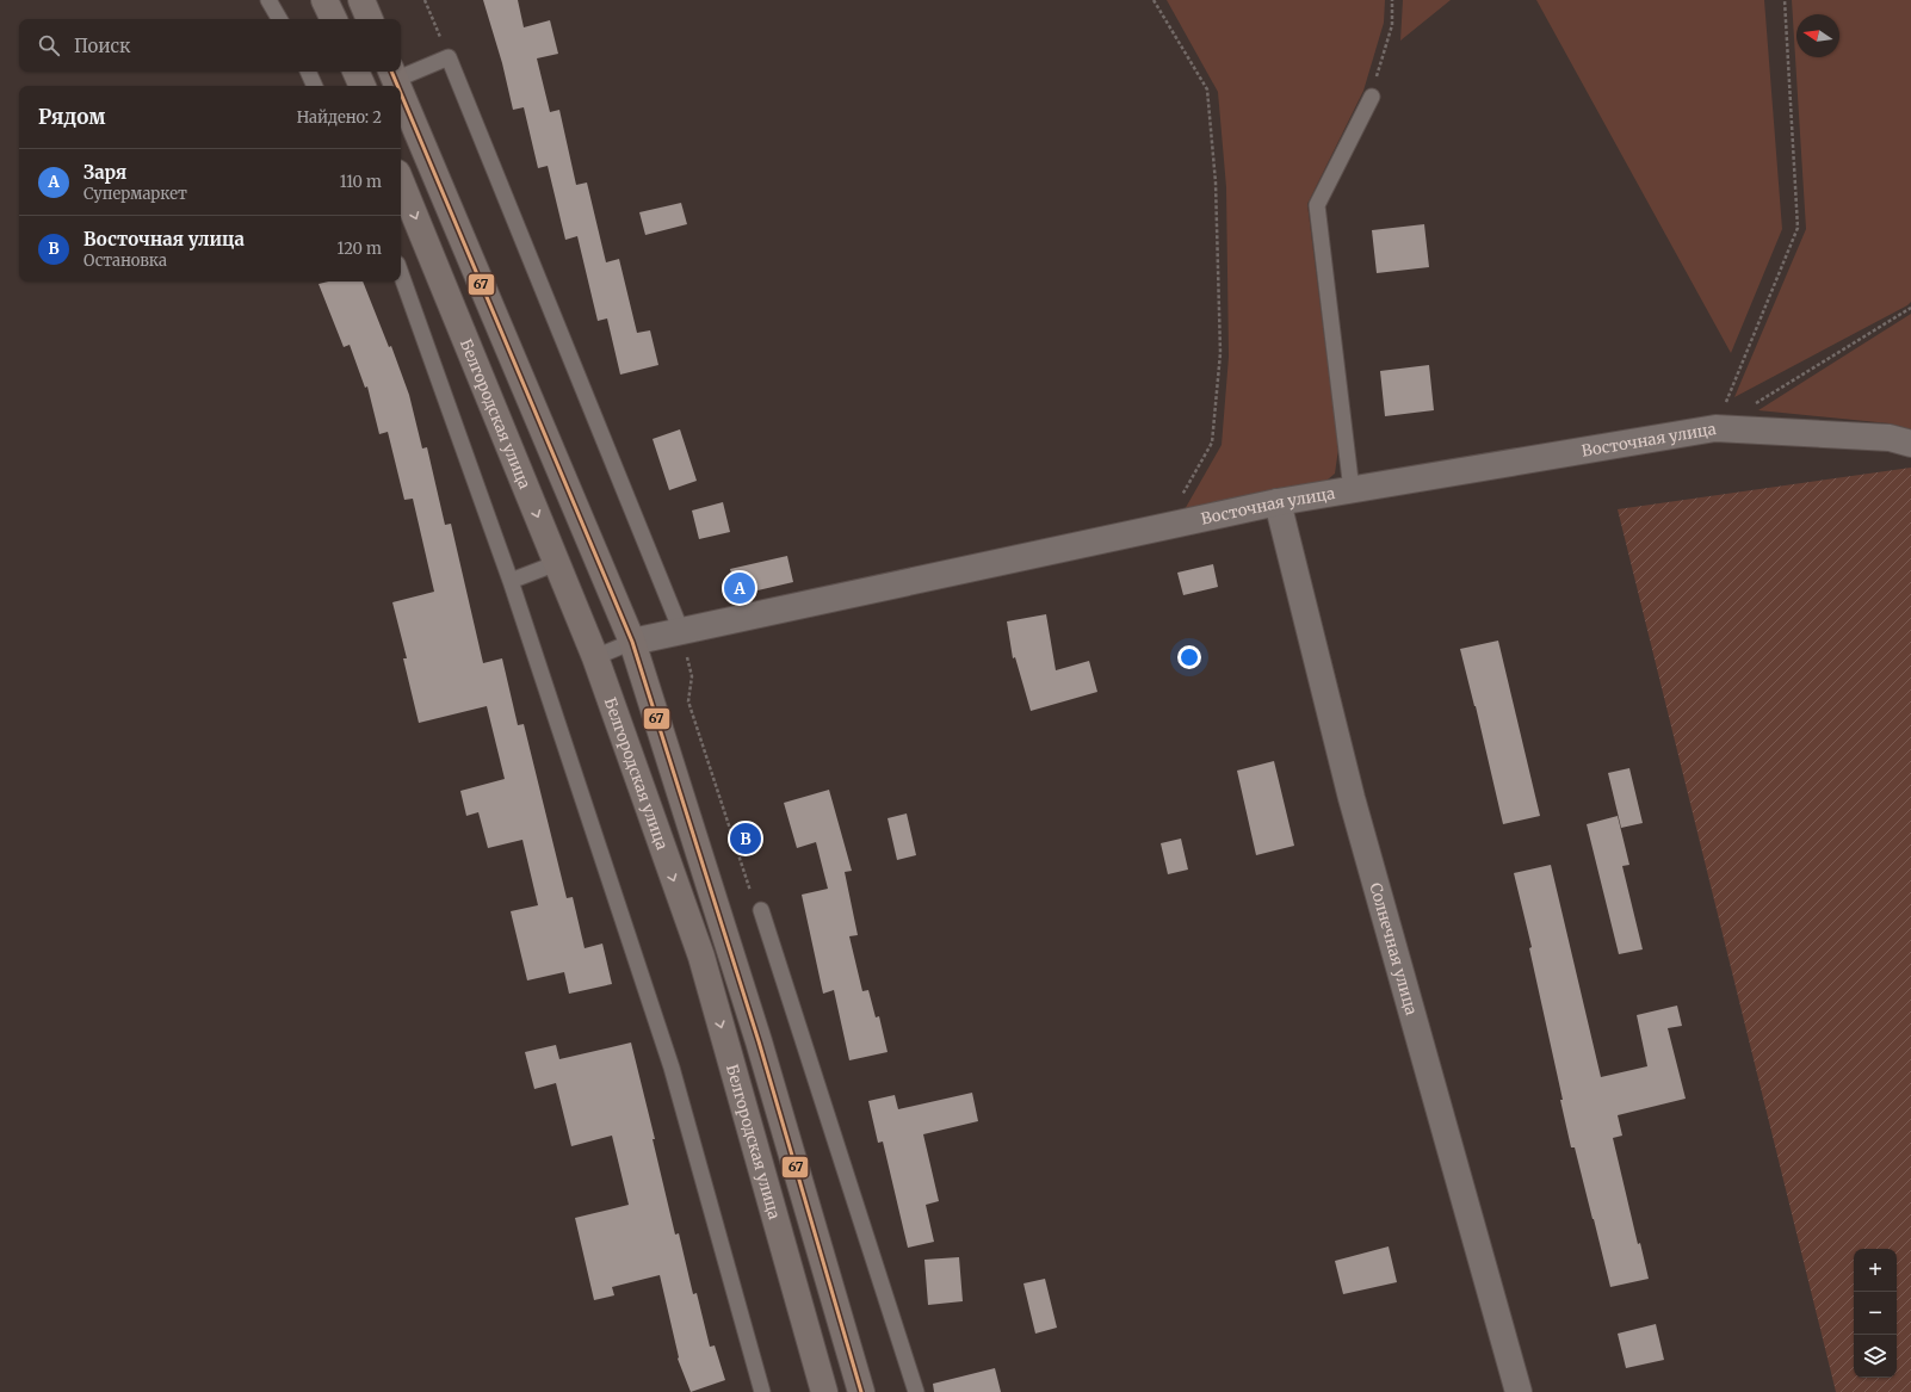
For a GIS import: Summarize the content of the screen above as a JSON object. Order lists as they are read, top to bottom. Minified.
{"streets":{"main road":["Белгородская улица"],"street":["Восточная улица","Солнечная улица"]},"crossings":[["Восточная улица","Солнечная улица"]],"lines":["transit line 67"],"north":"left","page":{"search":"Поиск","heading":["Рядом","Найдено: 2"],"list":[{"mark":"A","name":"Заря","note":"Супермаркет","value":"110 m"},{"mark":"B","name":"Восточная улица","note":"Остановка","value":"120 m"}],"pins":["A","B"],"map_buttons":["+","−"]}}
